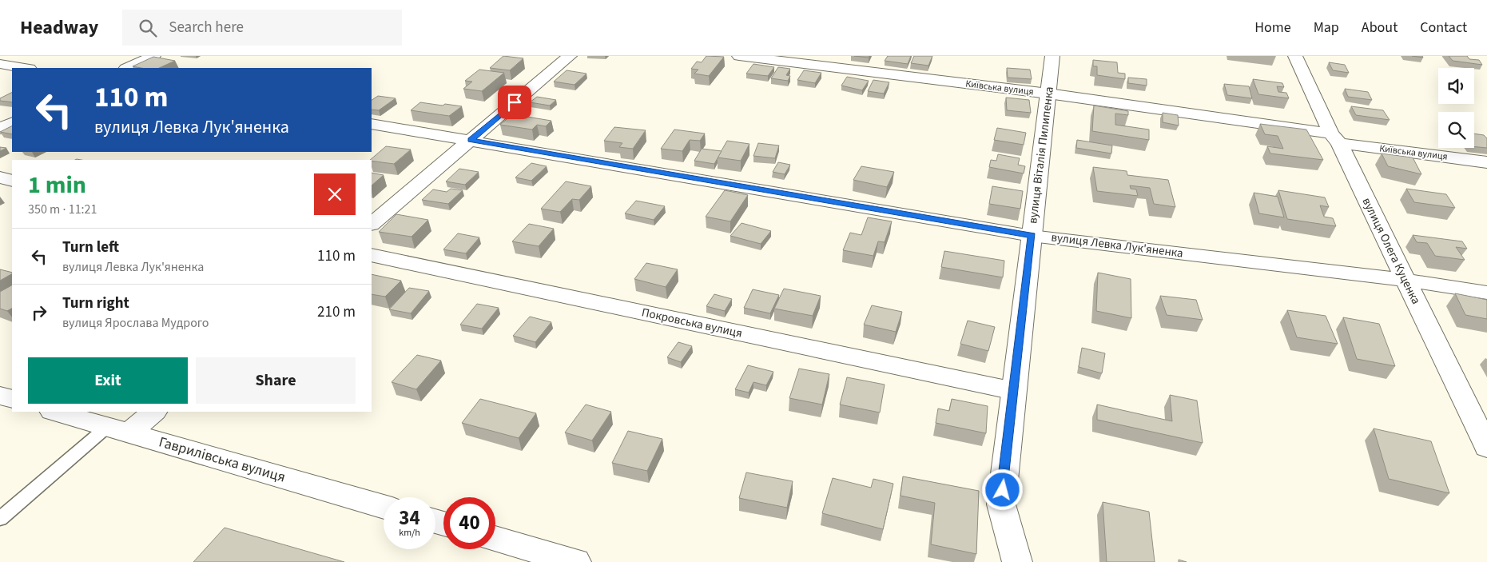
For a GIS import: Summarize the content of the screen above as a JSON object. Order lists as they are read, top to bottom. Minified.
{"streets":{"street":["Київська вулиця","вулиця Віталія Пилипенка","вулиця Левка Лук'яненка","вулиця Олега Куценка","Покровська вулиця","Гаврилівська вулиця"]},"crossings":[["Київська вулиця","вулиця Віталія Пилипенка"],["Київська вулиця","вулиця Олега Куценка"],["вулиця Віталія Пилипенка","вулиця Левка Лук'яненка"],["вулиця Віталія Пилипенка","Покровська вулиця"],["вулиця Левка Лук'яненка","вулиця Олега Куценка"]],"page":{"header":"Headway","search":"Search here","nav":["Home","Map","About","Contact"],"turn":["110 m","вулиця Левка Лук'яненка"],"heading":["1 min","350 m · 11:21"],"list":[{"name":"Turn left","note":"вулиця Левка Лук'яненка","value":"110 m"},{"name":"Turn right","note":"вулиця Ярослава Мудрого","value":"210 m"}],"buttons":["Exit","Share"],"speed":"34 km/h","limit":"40"}}
